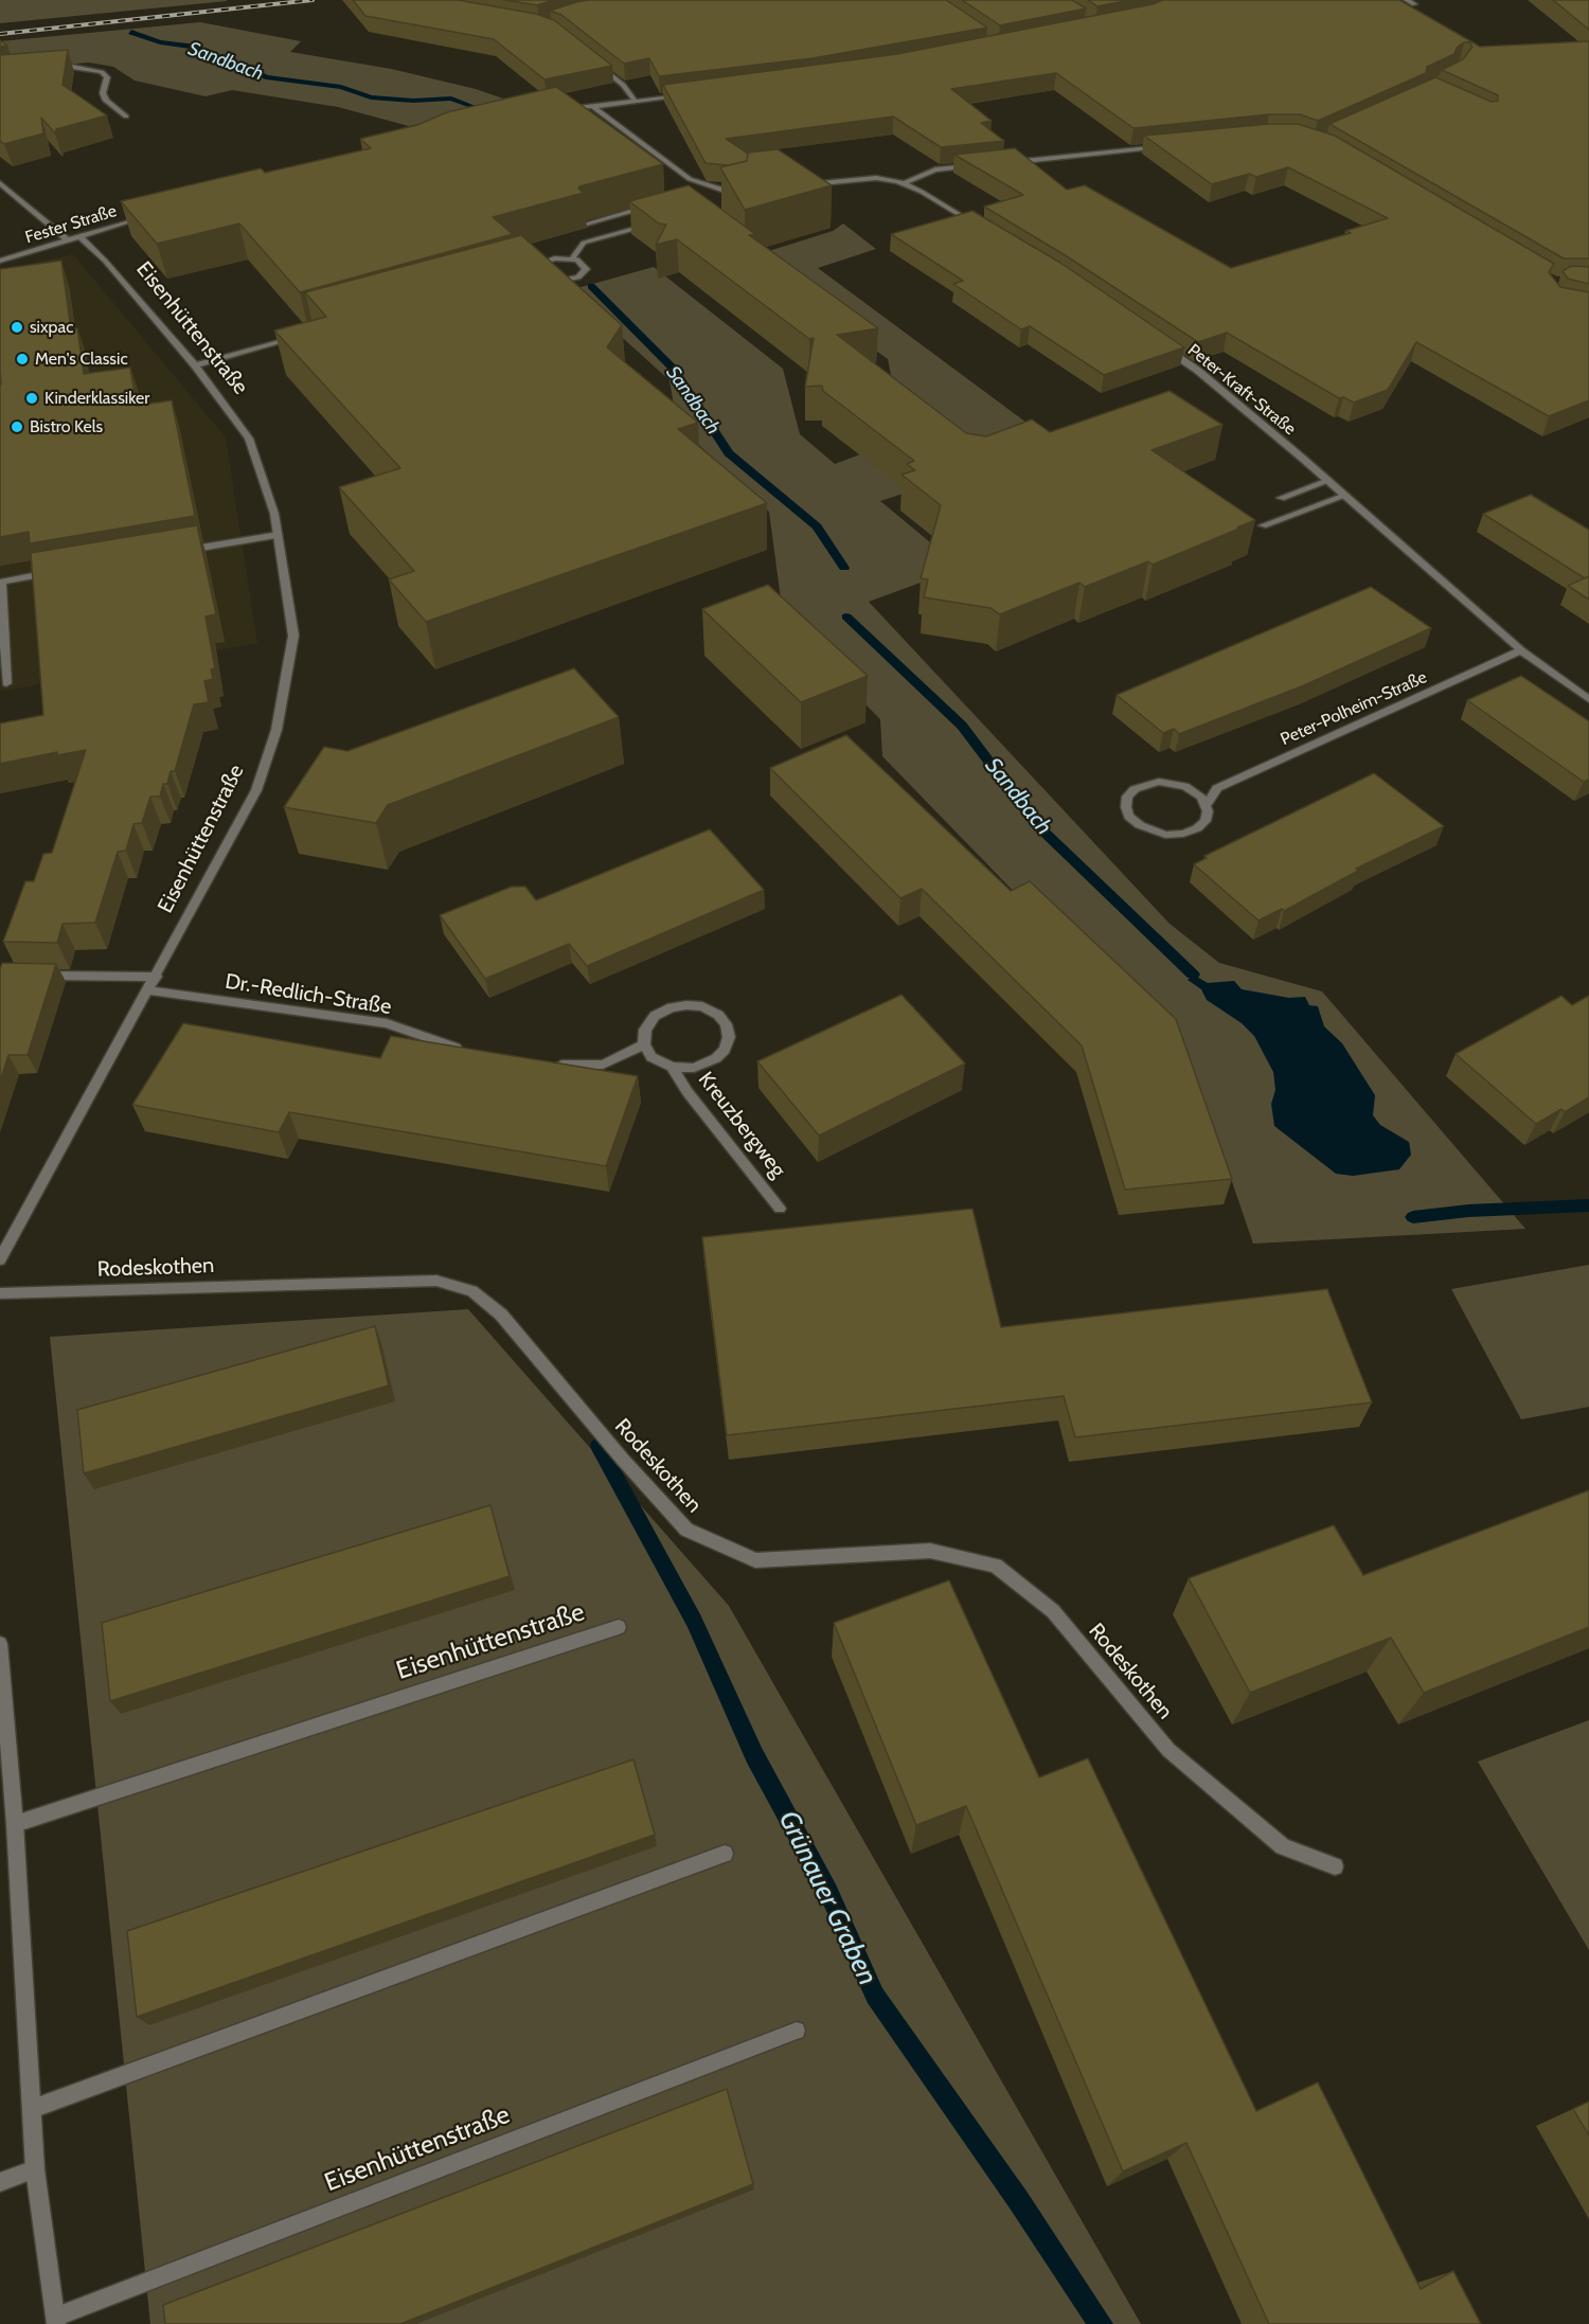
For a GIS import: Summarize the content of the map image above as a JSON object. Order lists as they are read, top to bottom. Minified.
{"streets":{"street":["Fester Straße","Eisenhüttenstraße","Peter-Kraft-Straße","Peter-Polheim-Straße","Dr.-Redlich-Straße","Kreuzbergweg","Rodeskothen"]},"crossings":[["Fester Straße","Eisenhüttenstraße"],["Eisenhüttenstraße","Dr.-Redlich-Straße"],["Peter-Kraft-Straße","Peter-Polheim-Straße"]],"water":["Sandbach","Grünauer Graben"],"places":["sixpac","Men's Classic","Kinderklassiker","Bistro Kels"]}
